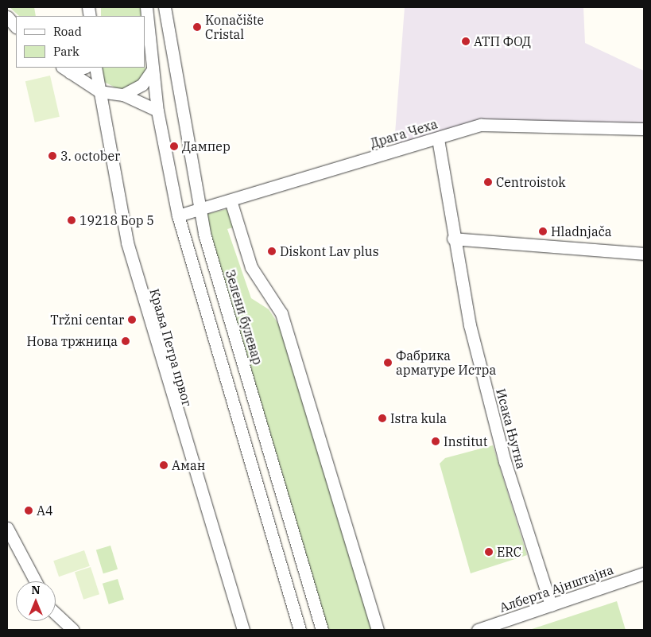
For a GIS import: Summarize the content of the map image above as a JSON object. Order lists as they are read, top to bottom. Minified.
{"streets":{"street":["Драга Чеха","Зелени булевар","Краља Петра првог","Исака Њутна","Алберта Ајнштајна"]},"crossings":[["Драга Чеха","Зелени булевар"],["Драга Чеха","Исака Њутна"],["Исака Њутна","Алберта Ајнштајна"]],"places":["Konačište Cristal","АТП ФОД","Дампер","3. october","Centroistok","19218 Бор 5","Hladnjača","Diskont Lav plus","Tržni centar","Нова тржница","Фабрика арматуре Истра","Istra kula","Institut","Аман","A4","ERC"],"legend":["Road","Park"],"north":"top"}
